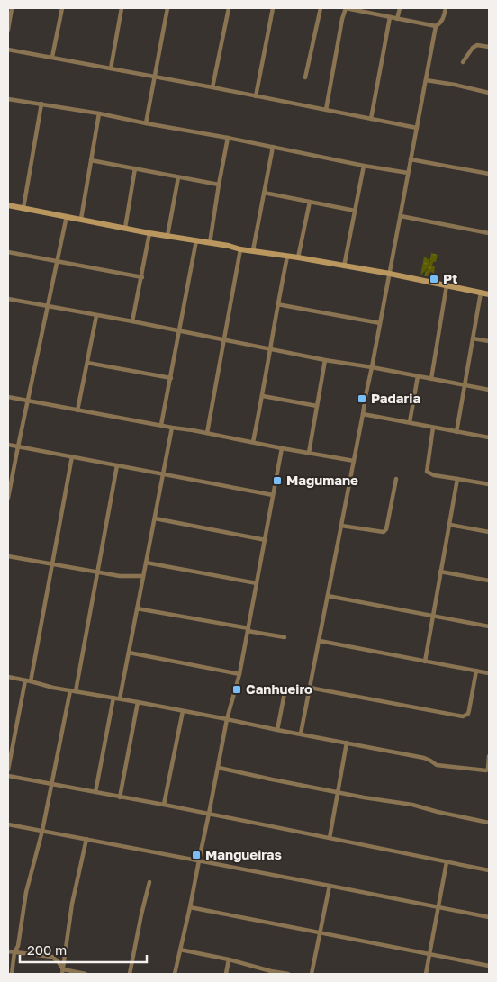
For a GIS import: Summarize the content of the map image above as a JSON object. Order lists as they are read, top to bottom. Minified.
{"places":{"transit":["Pt","Padaria","Magumane","Canhueiro","Mangueiras"]},"scale_bar":"200 m"}
